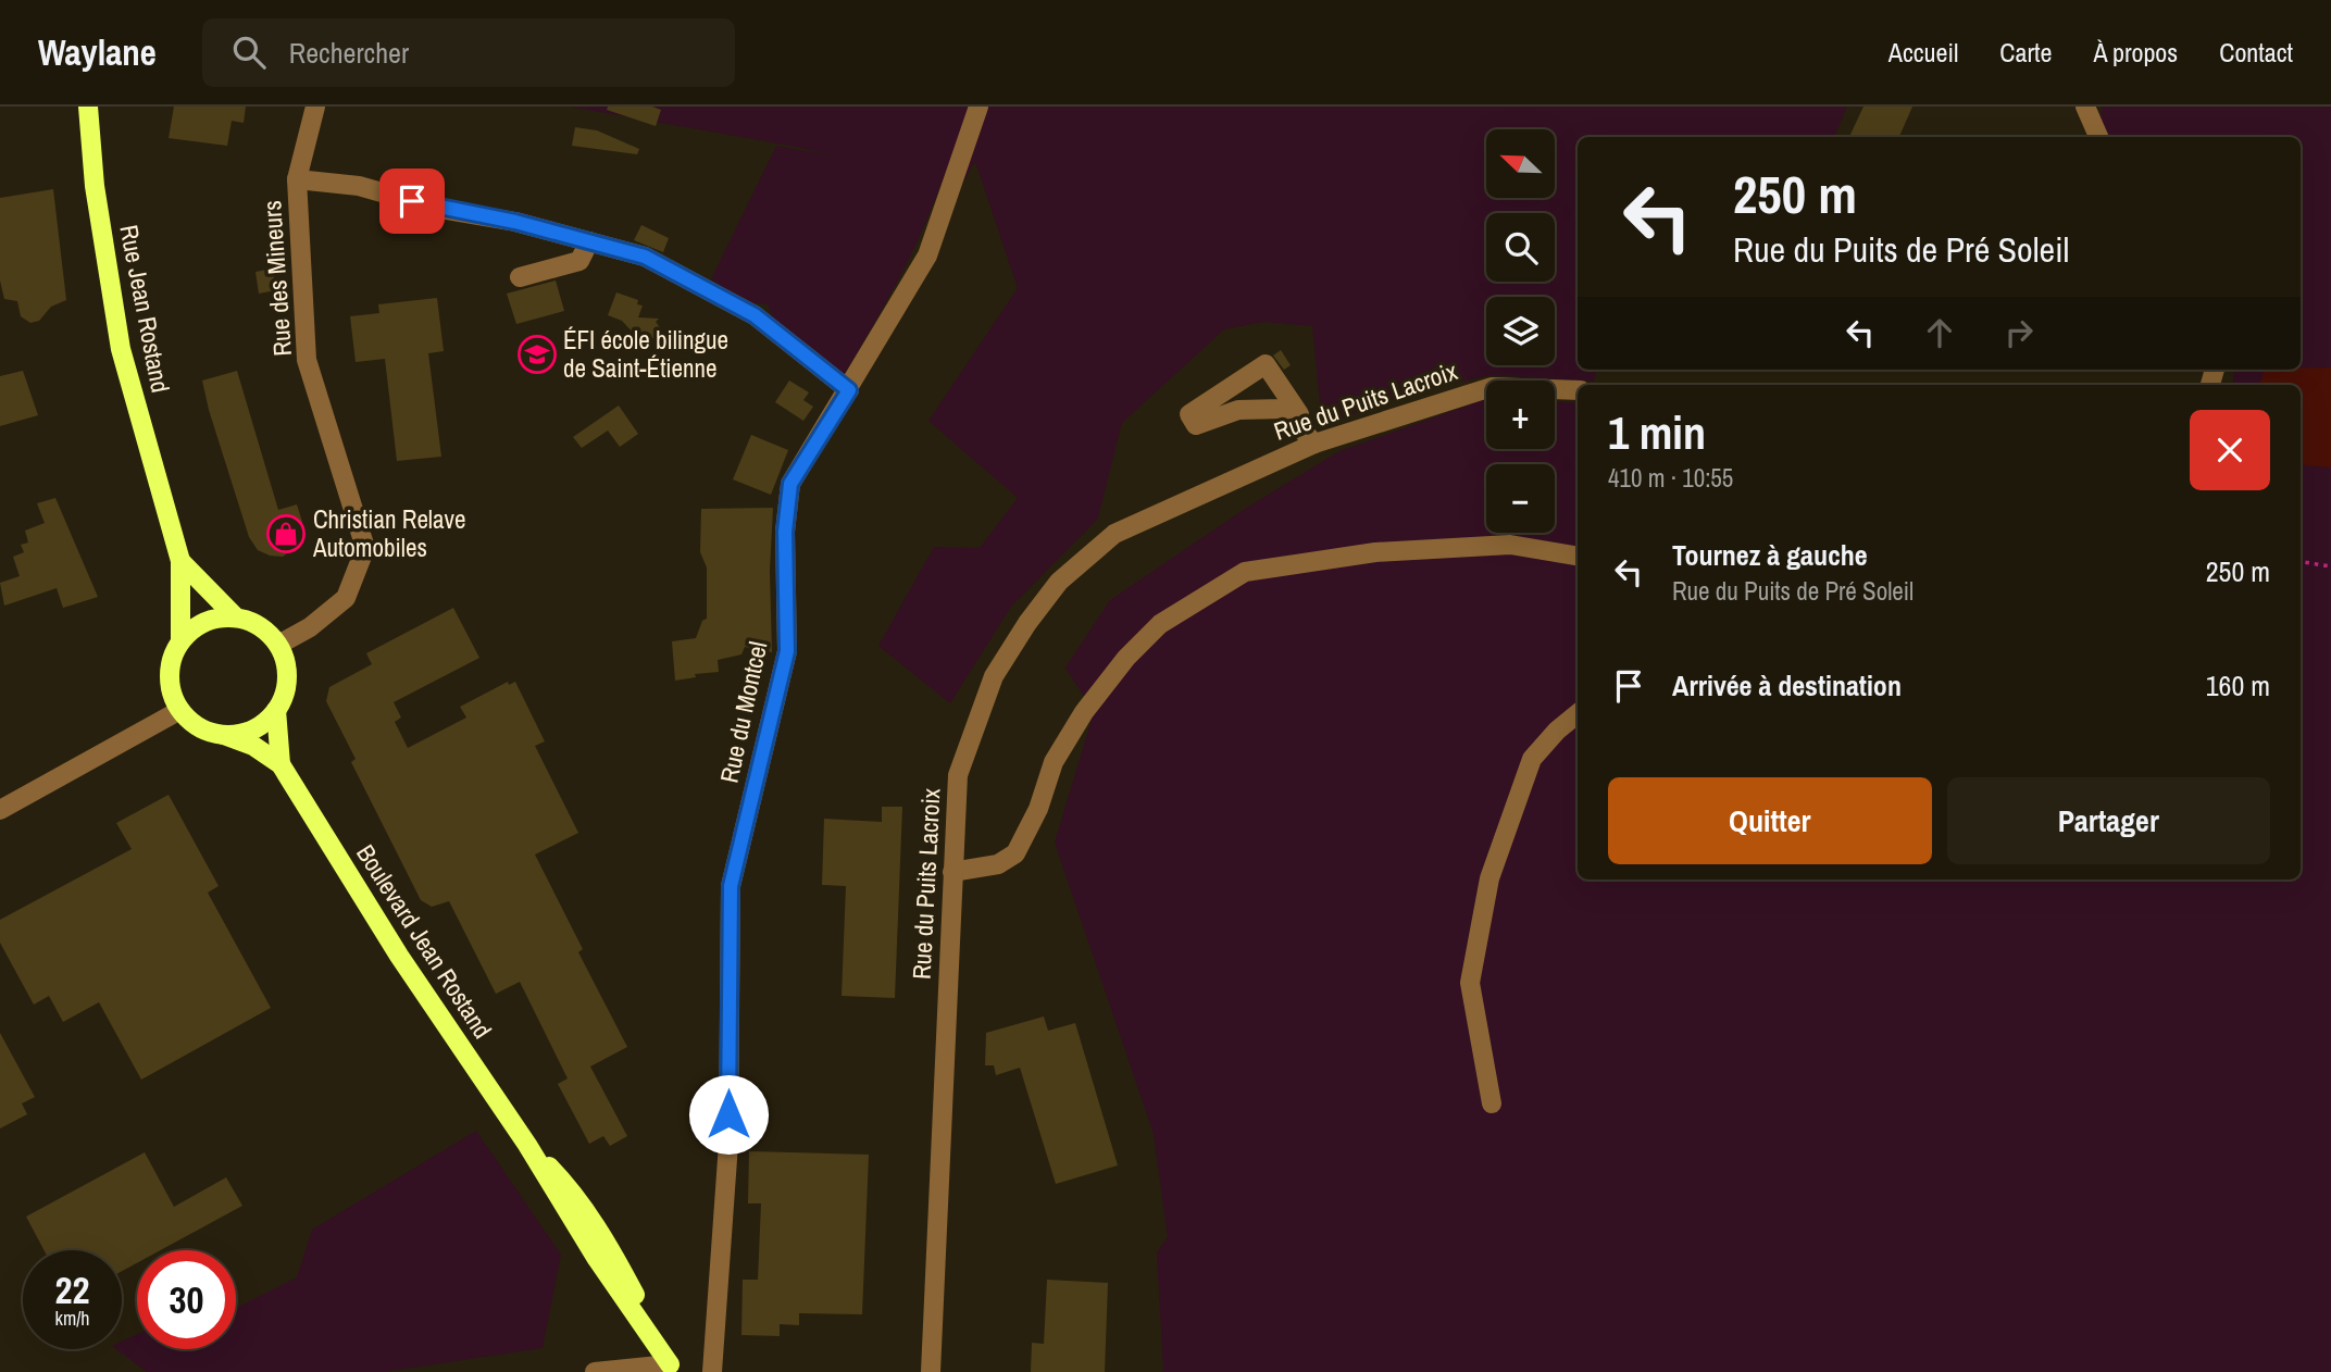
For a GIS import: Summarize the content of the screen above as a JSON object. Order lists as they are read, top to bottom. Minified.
{"streets":{"main road":["Rue Jean Rostand","Boulevard Jean Rostand"],"street":["Rue des Mineurs","Rue du Puits Lacroix","Rue du Montcel"]},"places":{"school or university":["ÉFI école bilingue de Saint-Étienne"],"shop":["Christian Relave Automobiles"]},"north":"top left","page":{"header":"Waylane","search":"Rechercher","nav":["Accueil","Carte","À propos","Contact"],"map_buttons":["+","−"],"turn":["250 m","Rue du Puits de Pré Soleil"],"heading":["1 min","410 m · 10:55"],"list":[{"name":"Tournez à gauche","note":"Rue du Puits de Pré Soleil","value":"250 m"},{"name":"Arrivée à destination","value":"160 m"}],"buttons":["Quitter","Partager"],"speed":"22 km/h","limit":"30"}}
